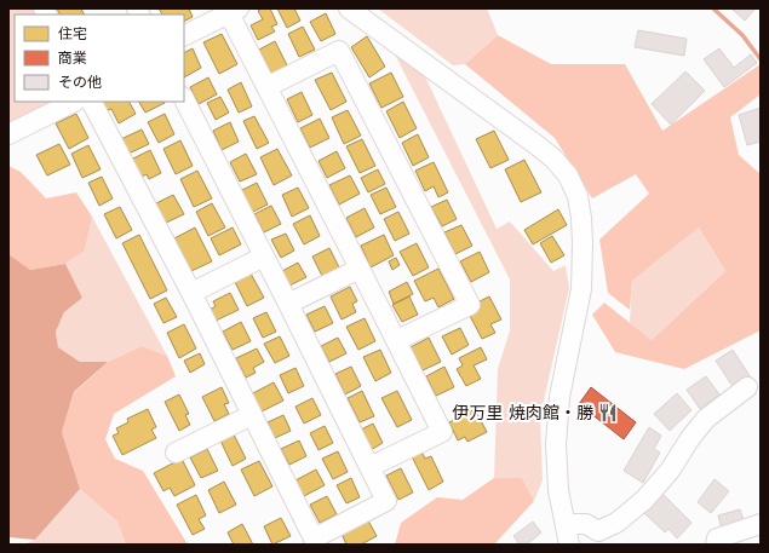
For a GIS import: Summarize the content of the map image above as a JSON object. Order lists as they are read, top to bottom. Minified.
{"places":{"restaurant":["伊万里 焼肉館・勝"]},"legend":["住宅","商業","その他"]}
